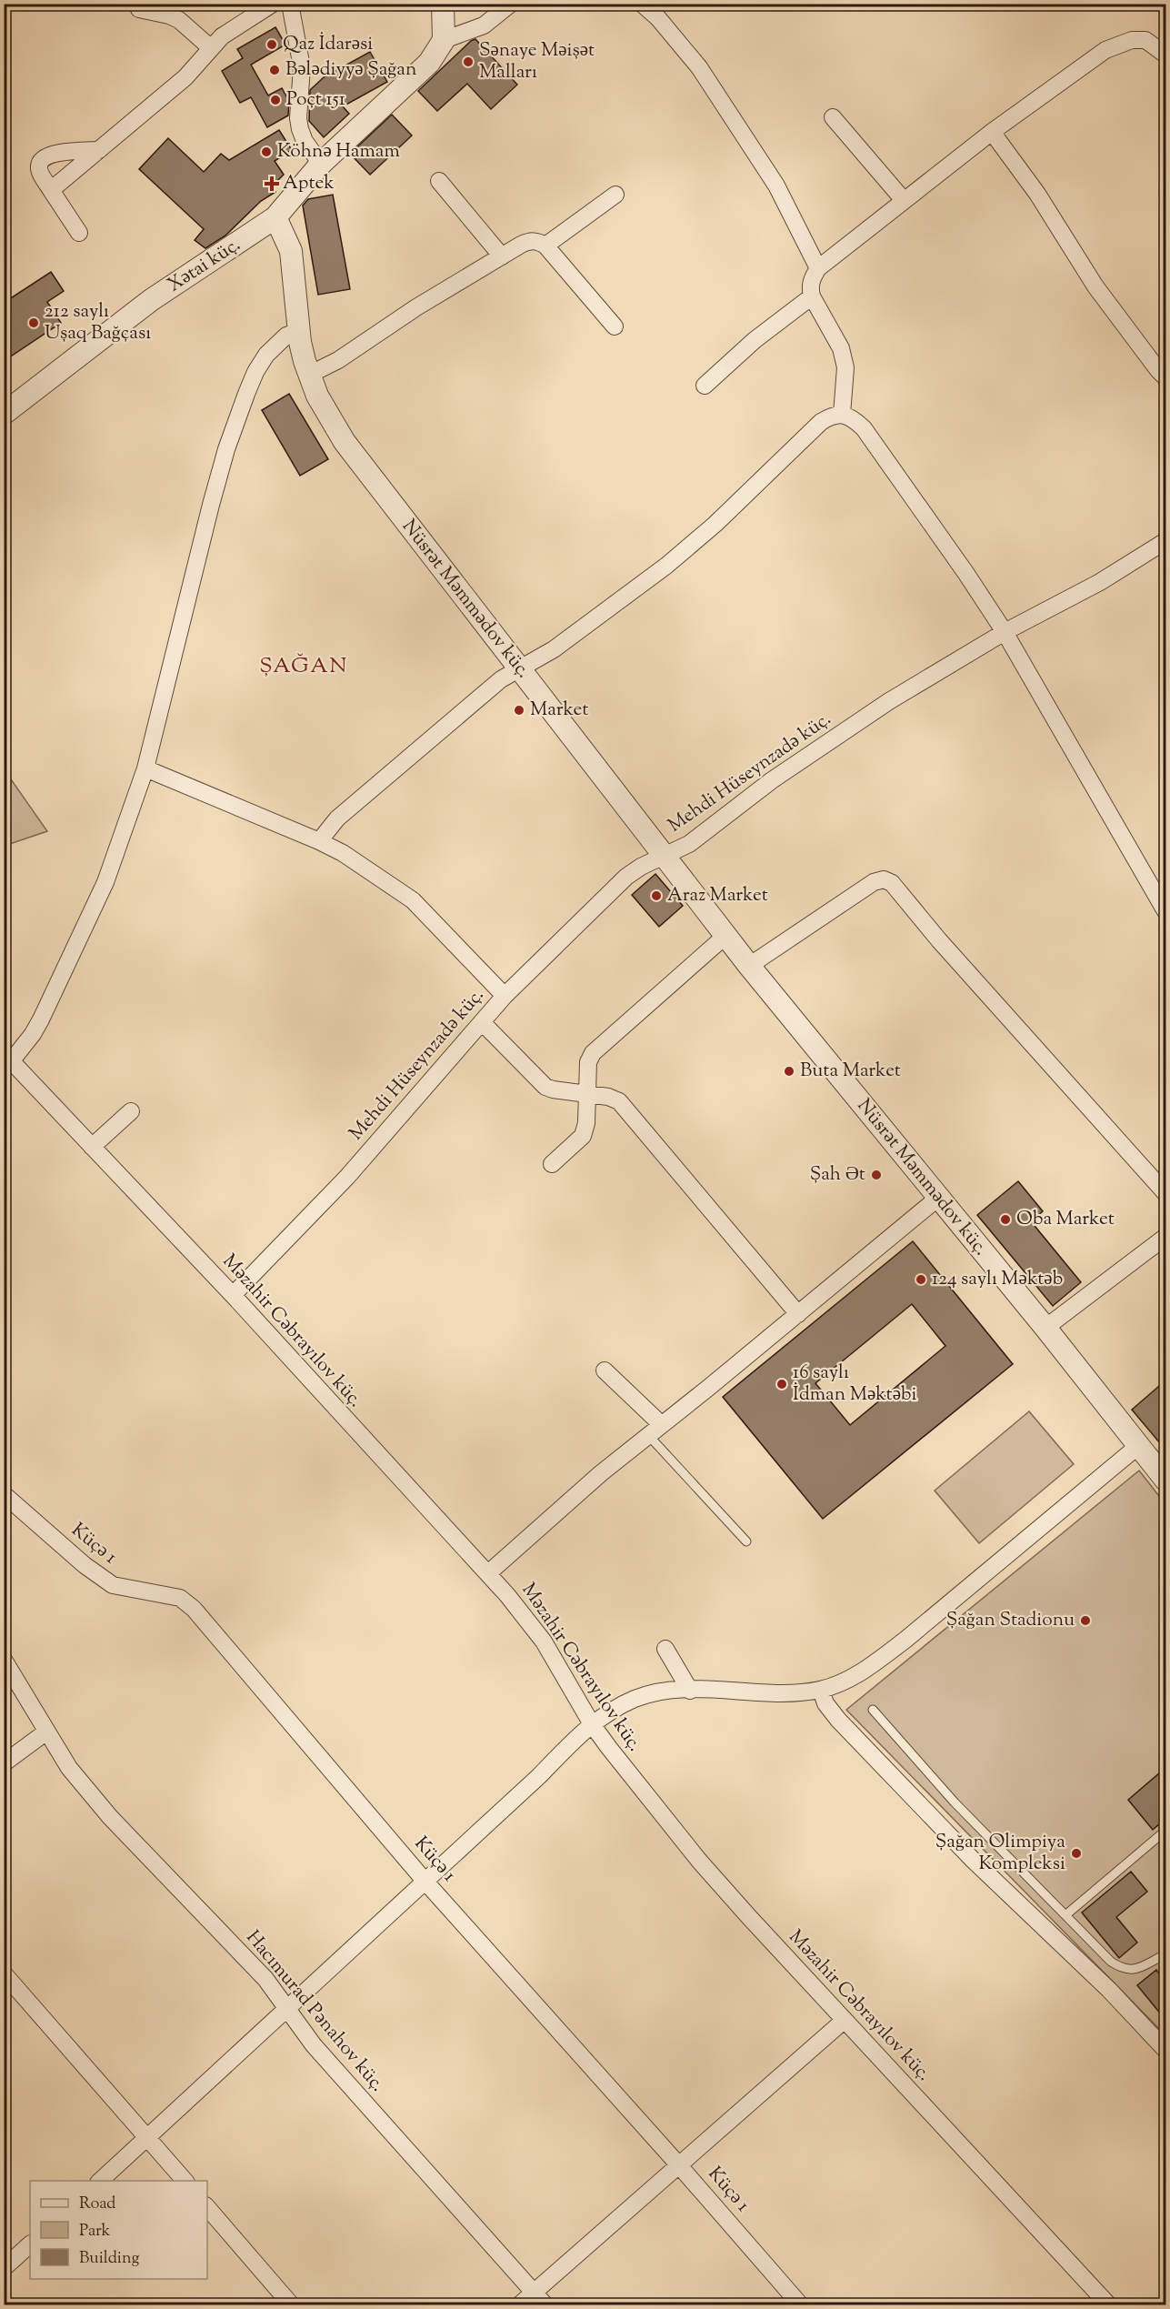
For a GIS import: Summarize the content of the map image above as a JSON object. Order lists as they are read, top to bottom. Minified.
{"streets":{"street":["Xətai küç.","Nüsrət Məmmədov küç.","Mehdi Hüseynzadə küç.","Məzahir Cəbrayılov küç.","Küçə 1","Hacımurad Pənahov küç."]},"crossings":[["Xətai küç.","Nüsrət Məmmədov küç."],["Nüsrət Məmmədov küç.","Mehdi Hüseynzadə küç."],["Mehdi Hüseynzadə küç.","Məzahir Cəbrayılov küç."]],"districts":["ŞAĞAN"],"places":{"other":["Qaz İdarəsi","Sənaye Məişət Malları","Bələdiyyə Şağan","Poçt 151","Köhnə Hamam","212 saylı Uşaq Bağçası","Market","Araz Market","Buta Market","Şah Ət","Oba Market","124 saylı Məktəb","16 saylı İdman Məktəbi","Şağan Stadionu","Şağan Olimpiya Kompleksi"],"health":["Aptek"]},"legend":["Road","Park","Building"]}
